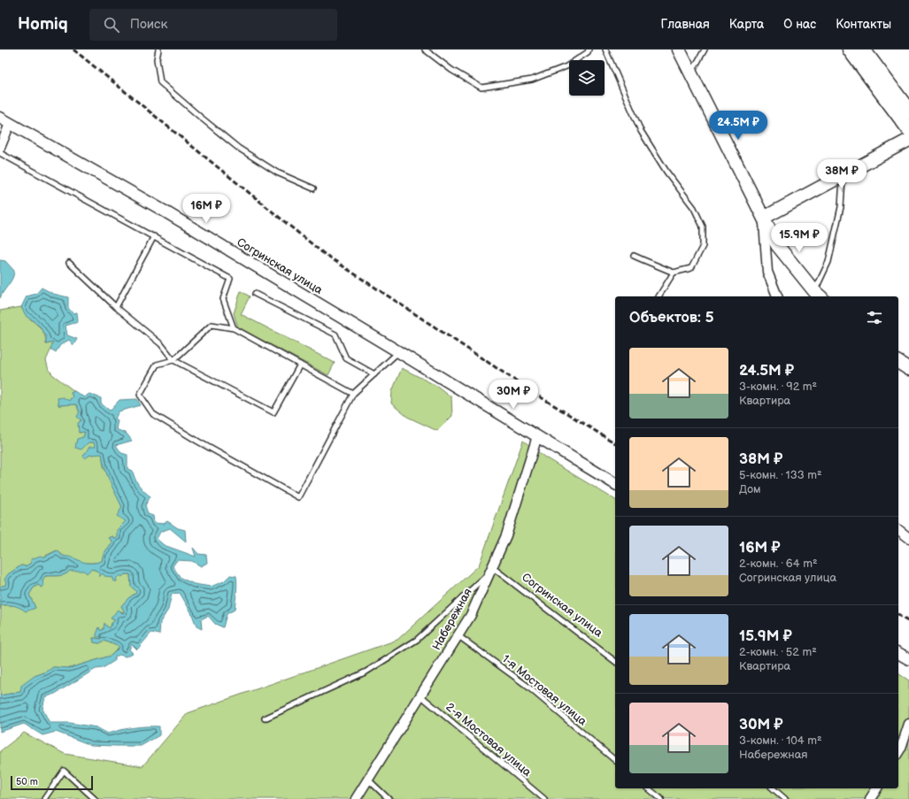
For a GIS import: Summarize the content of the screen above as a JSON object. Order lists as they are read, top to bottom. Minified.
{"streets":{"street":["Согринская улица","Набережная"],"lane":["1-я Мостовая улица","2-я Мостовая улица"]},"crossings":[["Согринская улица","Набережная"],["Набережная","1-я Мостовая улица"],["Набережная","2-я Мостовая улица"]],"scale_bar":"50 m","page":{"header":"Homiq","search":"Поиск","nav":["Главная","Карта","О нас","Контакты"],"price":["24.5M ₽","38M ₽","16M ₽","15.9M ₽","30M ₽"],"heading":"Объектов: 5","list":[{"name":"24.5M ₽","note":"3-комн. · 92 m² · Квартира"},{"name":"38M ₽","note":"5-комн. · 133 m² · Дом"},{"name":"16M ₽","note":"2-комн. · 64 m² · Согринская улица"},{"name":"15.9M ₽","note":"2-комн. · 52 m² · Квартира"},{"name":"30M ₽","note":"3-комн. · 104 m² · Набережная"}],"scale":"50 m"}}
